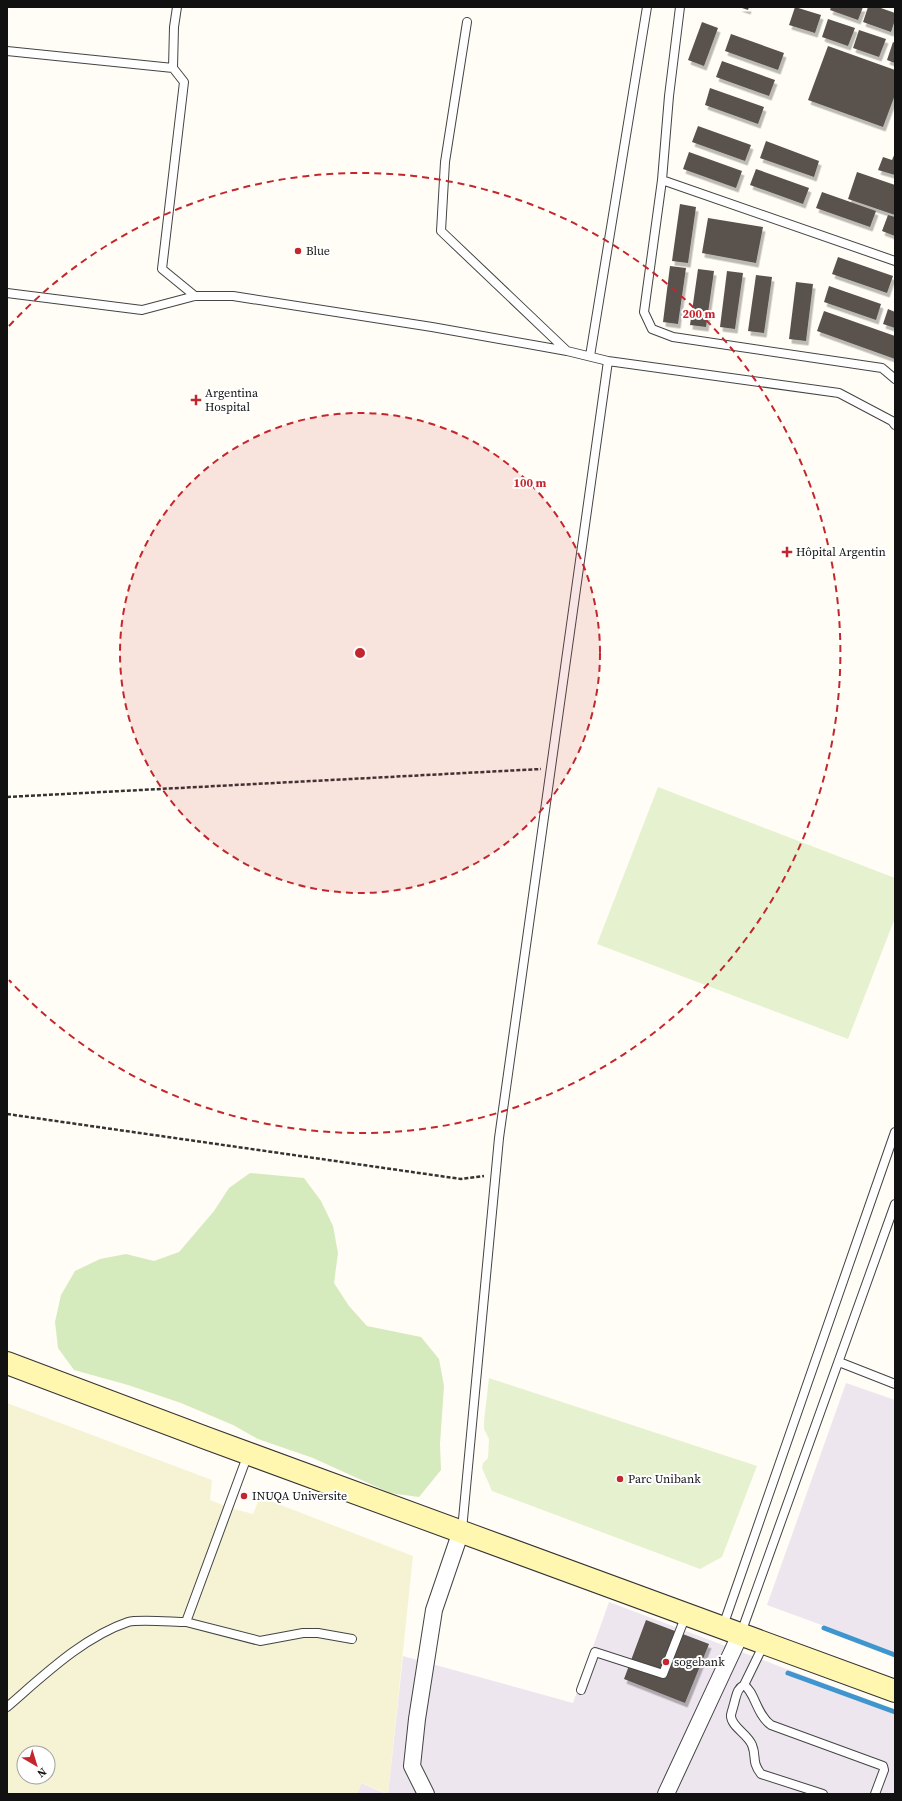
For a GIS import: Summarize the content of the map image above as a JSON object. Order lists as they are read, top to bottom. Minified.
{"places":{"other":["Blue","Parc Unibank","INUQA Universite","sogebank"],"health":["Argentina Hospital","Hôpital Argentin"]},"north":"bottom right","rings":["200 m","100 m"]}
